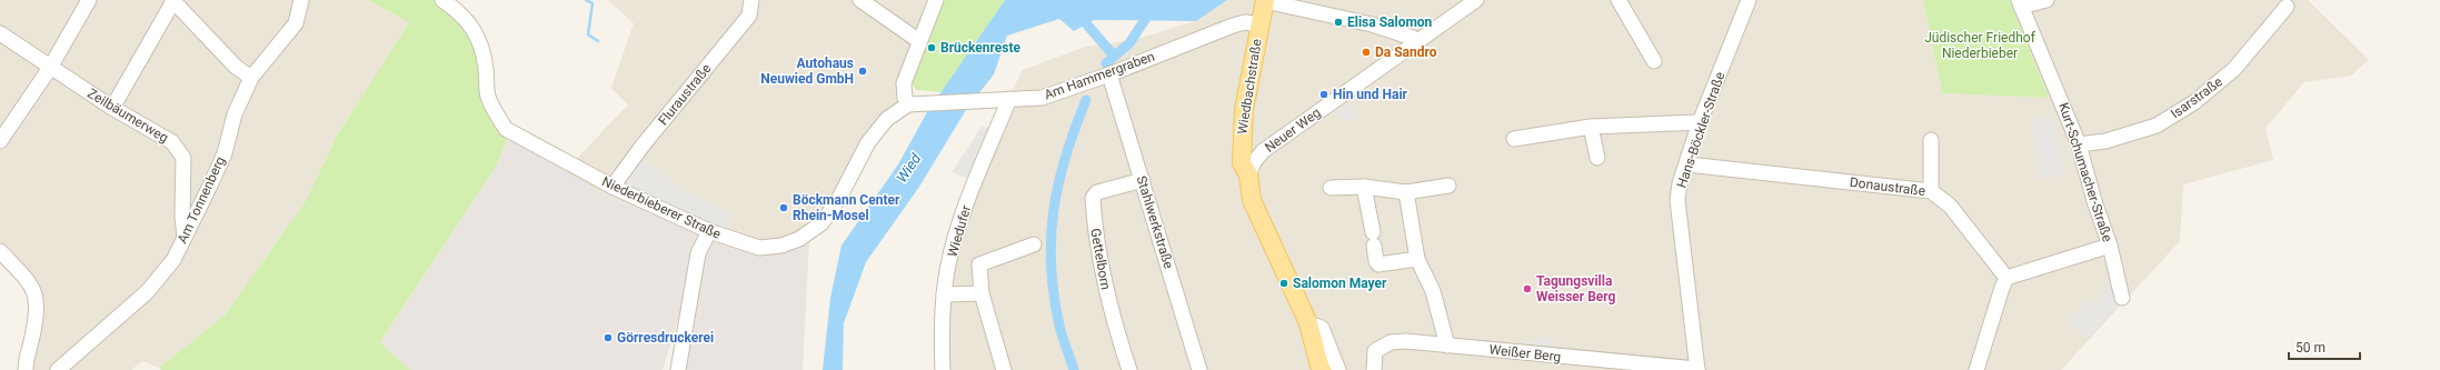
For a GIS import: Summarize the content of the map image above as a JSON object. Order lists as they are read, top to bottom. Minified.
{"streets":{"main road":["Wiedbachstraße"],"street":["Am Hammergraben","Fluraustraße","Isarstraße","Zeilbäumerweg","Neuer Weg","Hans-Böckler-Straße","Kurt-Schumacher-Straße","Donaustraße","Am Tonnenberg","Niederbieberer Straße","Stahlwerkstraße","Wiedufer","Gettelborn","Weißer Berg"]},"crossings":[["Am Hammergraben","Wiedbachstraße"],["Am Hammergraben","Niederbieberer Straße"],["Am Hammergraben","Stahlwerkstraße"],["Am Hammergraben","Wiedufer"],["Wiedbachstraße","Neuer Weg"],["Fluraustraße","Niederbieberer Straße"],["Isarstraße","Kurt-Schumacher-Straße"],["Zeilbäumerweg","Am Tonnenberg"],["Hans-Böckler-Straße","Donaustraße"],["Hans-Böckler-Straße","Weißer Berg"],["Stahlwerkstraße","Gettelborn"]],"water":["Wied"],"parks":["Jüdischer Friedhof Niederbieber"],"places":["Elisa Salomon","Brückenreste","Da Sandro","Autohaus Neuwied GmbH","Hin und Hair","Böckmann Center Rhein-Mosel","Salomon Mayer","Tagungsvilla Weisser Berg","Görresdruckerei"],"scale_bar":"50 m"}
